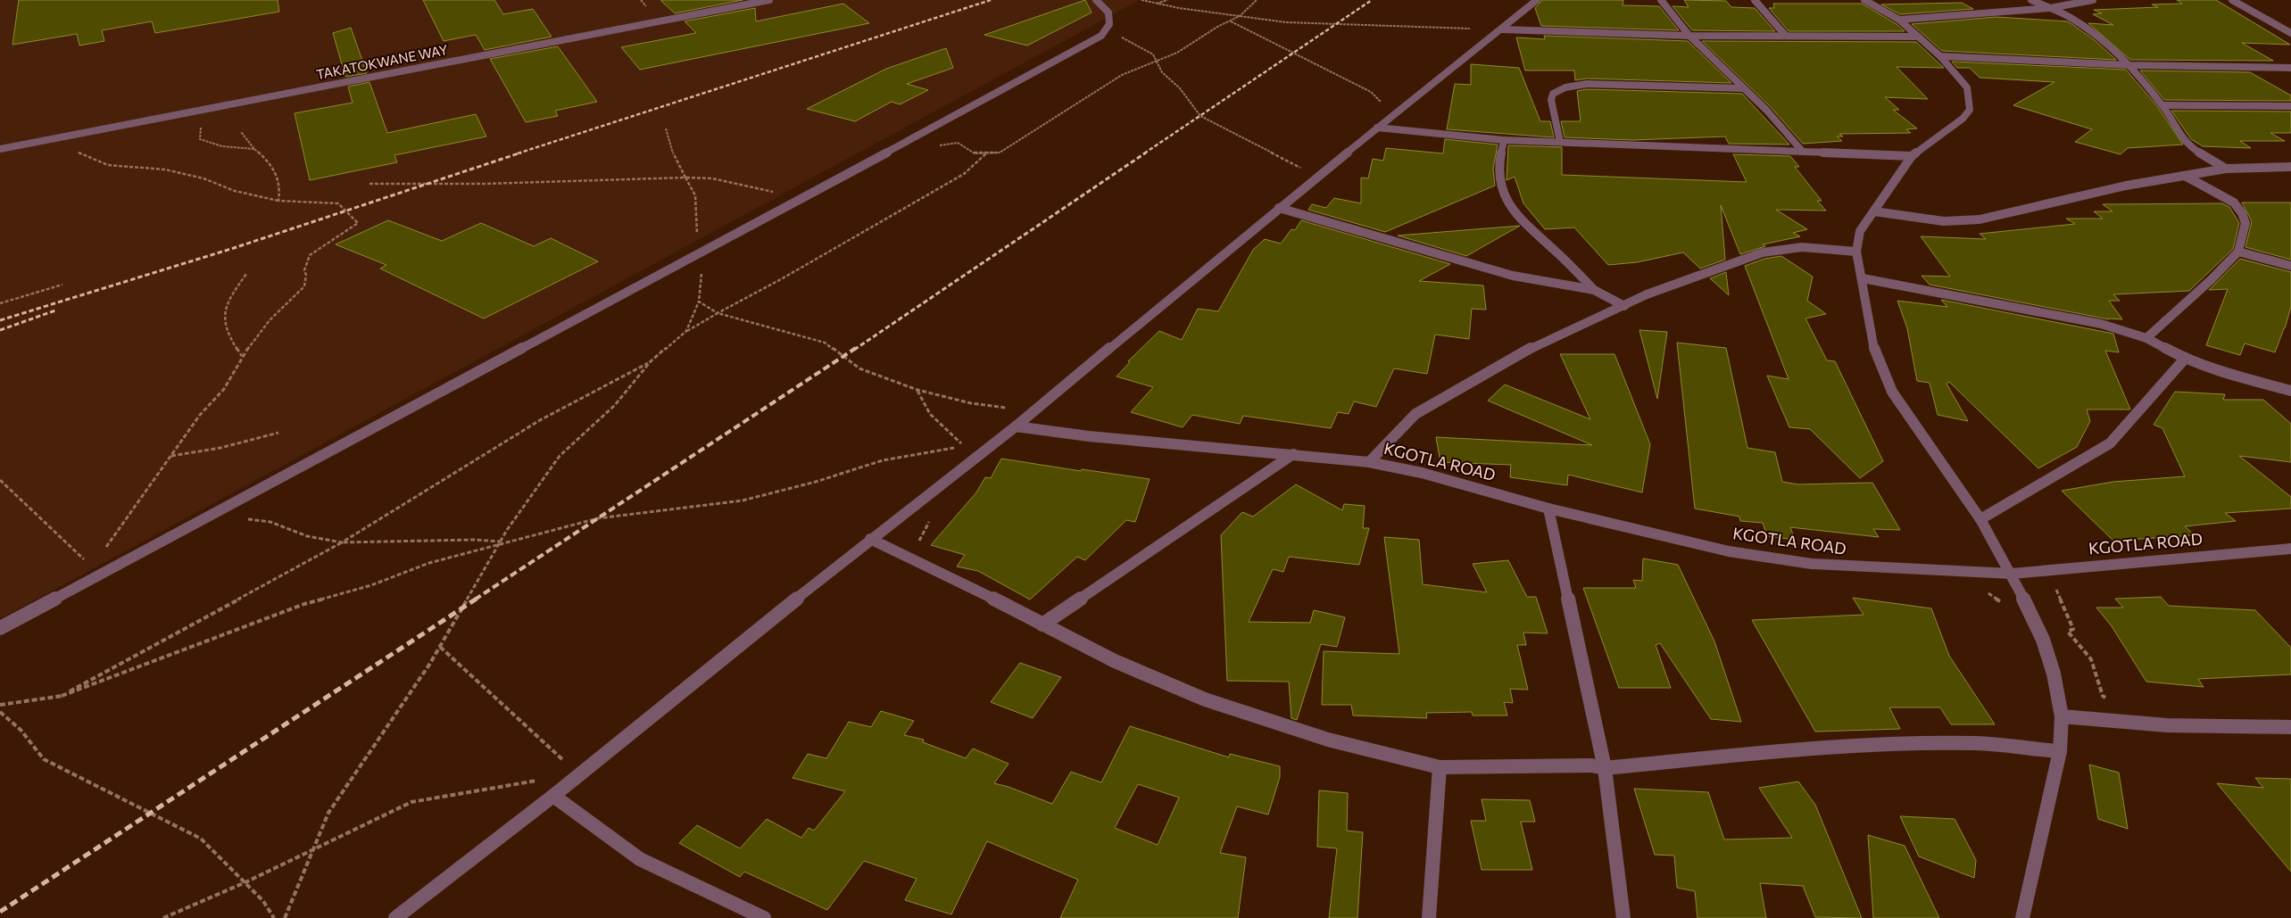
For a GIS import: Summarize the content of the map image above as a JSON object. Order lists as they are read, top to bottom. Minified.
{"streets":{"street":["TAKATOKWANE WAY","KGOTLA ROAD"]}}
